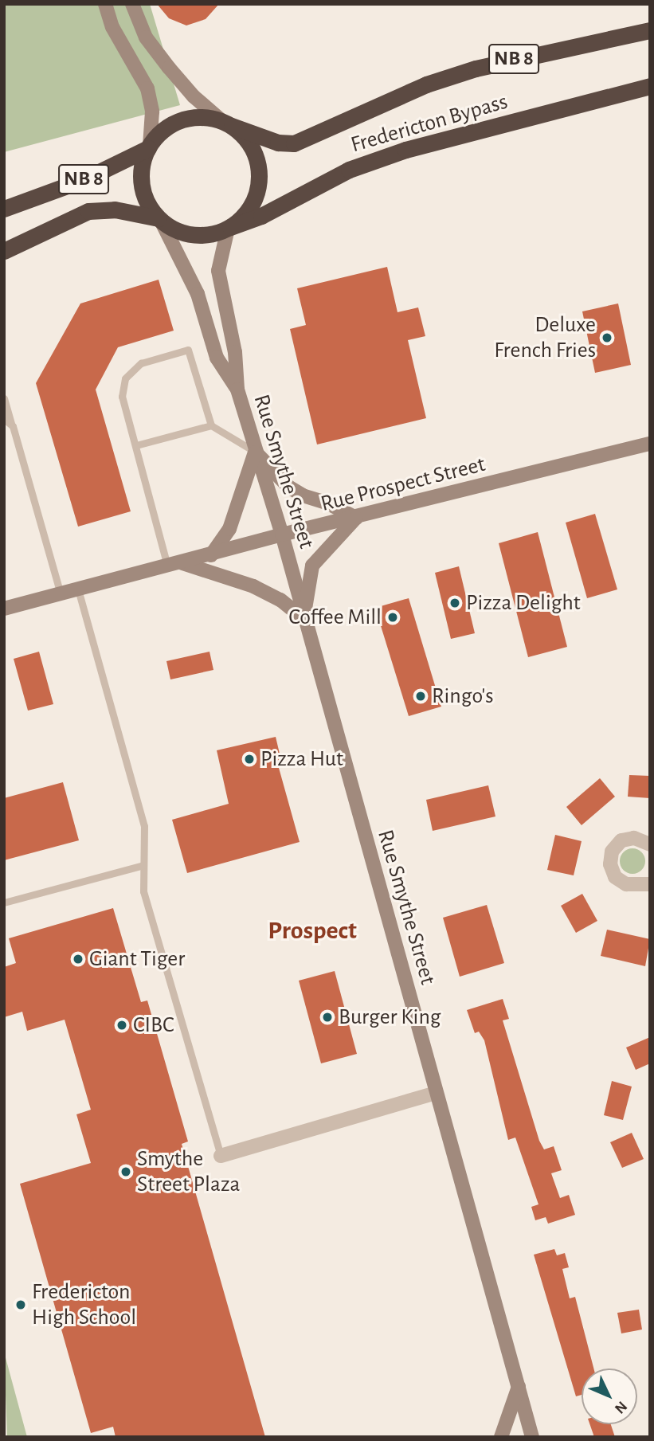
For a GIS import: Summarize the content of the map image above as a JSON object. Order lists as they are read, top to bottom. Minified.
{"streets":{"highway":["NB 8","Fredericton Bypass"],"main road":["Rue Smythe Street","Rue Prospect Street"]},"crossings":[["NB 8","Fredericton Bypass"],["NB 8","Rue Smythe Street"],["Fredericton Bypass","Rue Smythe Street"],["Rue Smythe Street","Rue Prospect Street"]],"districts":["Prospect"],"places":["Deluxe French Fries","Pizza Delight","Coffee Mill","Ringo's","Pizza Hut","Giant Tiger","Burger King","CIBC","Smythe Street Plaza","Fredericton High School"],"north":"bottom right"}
